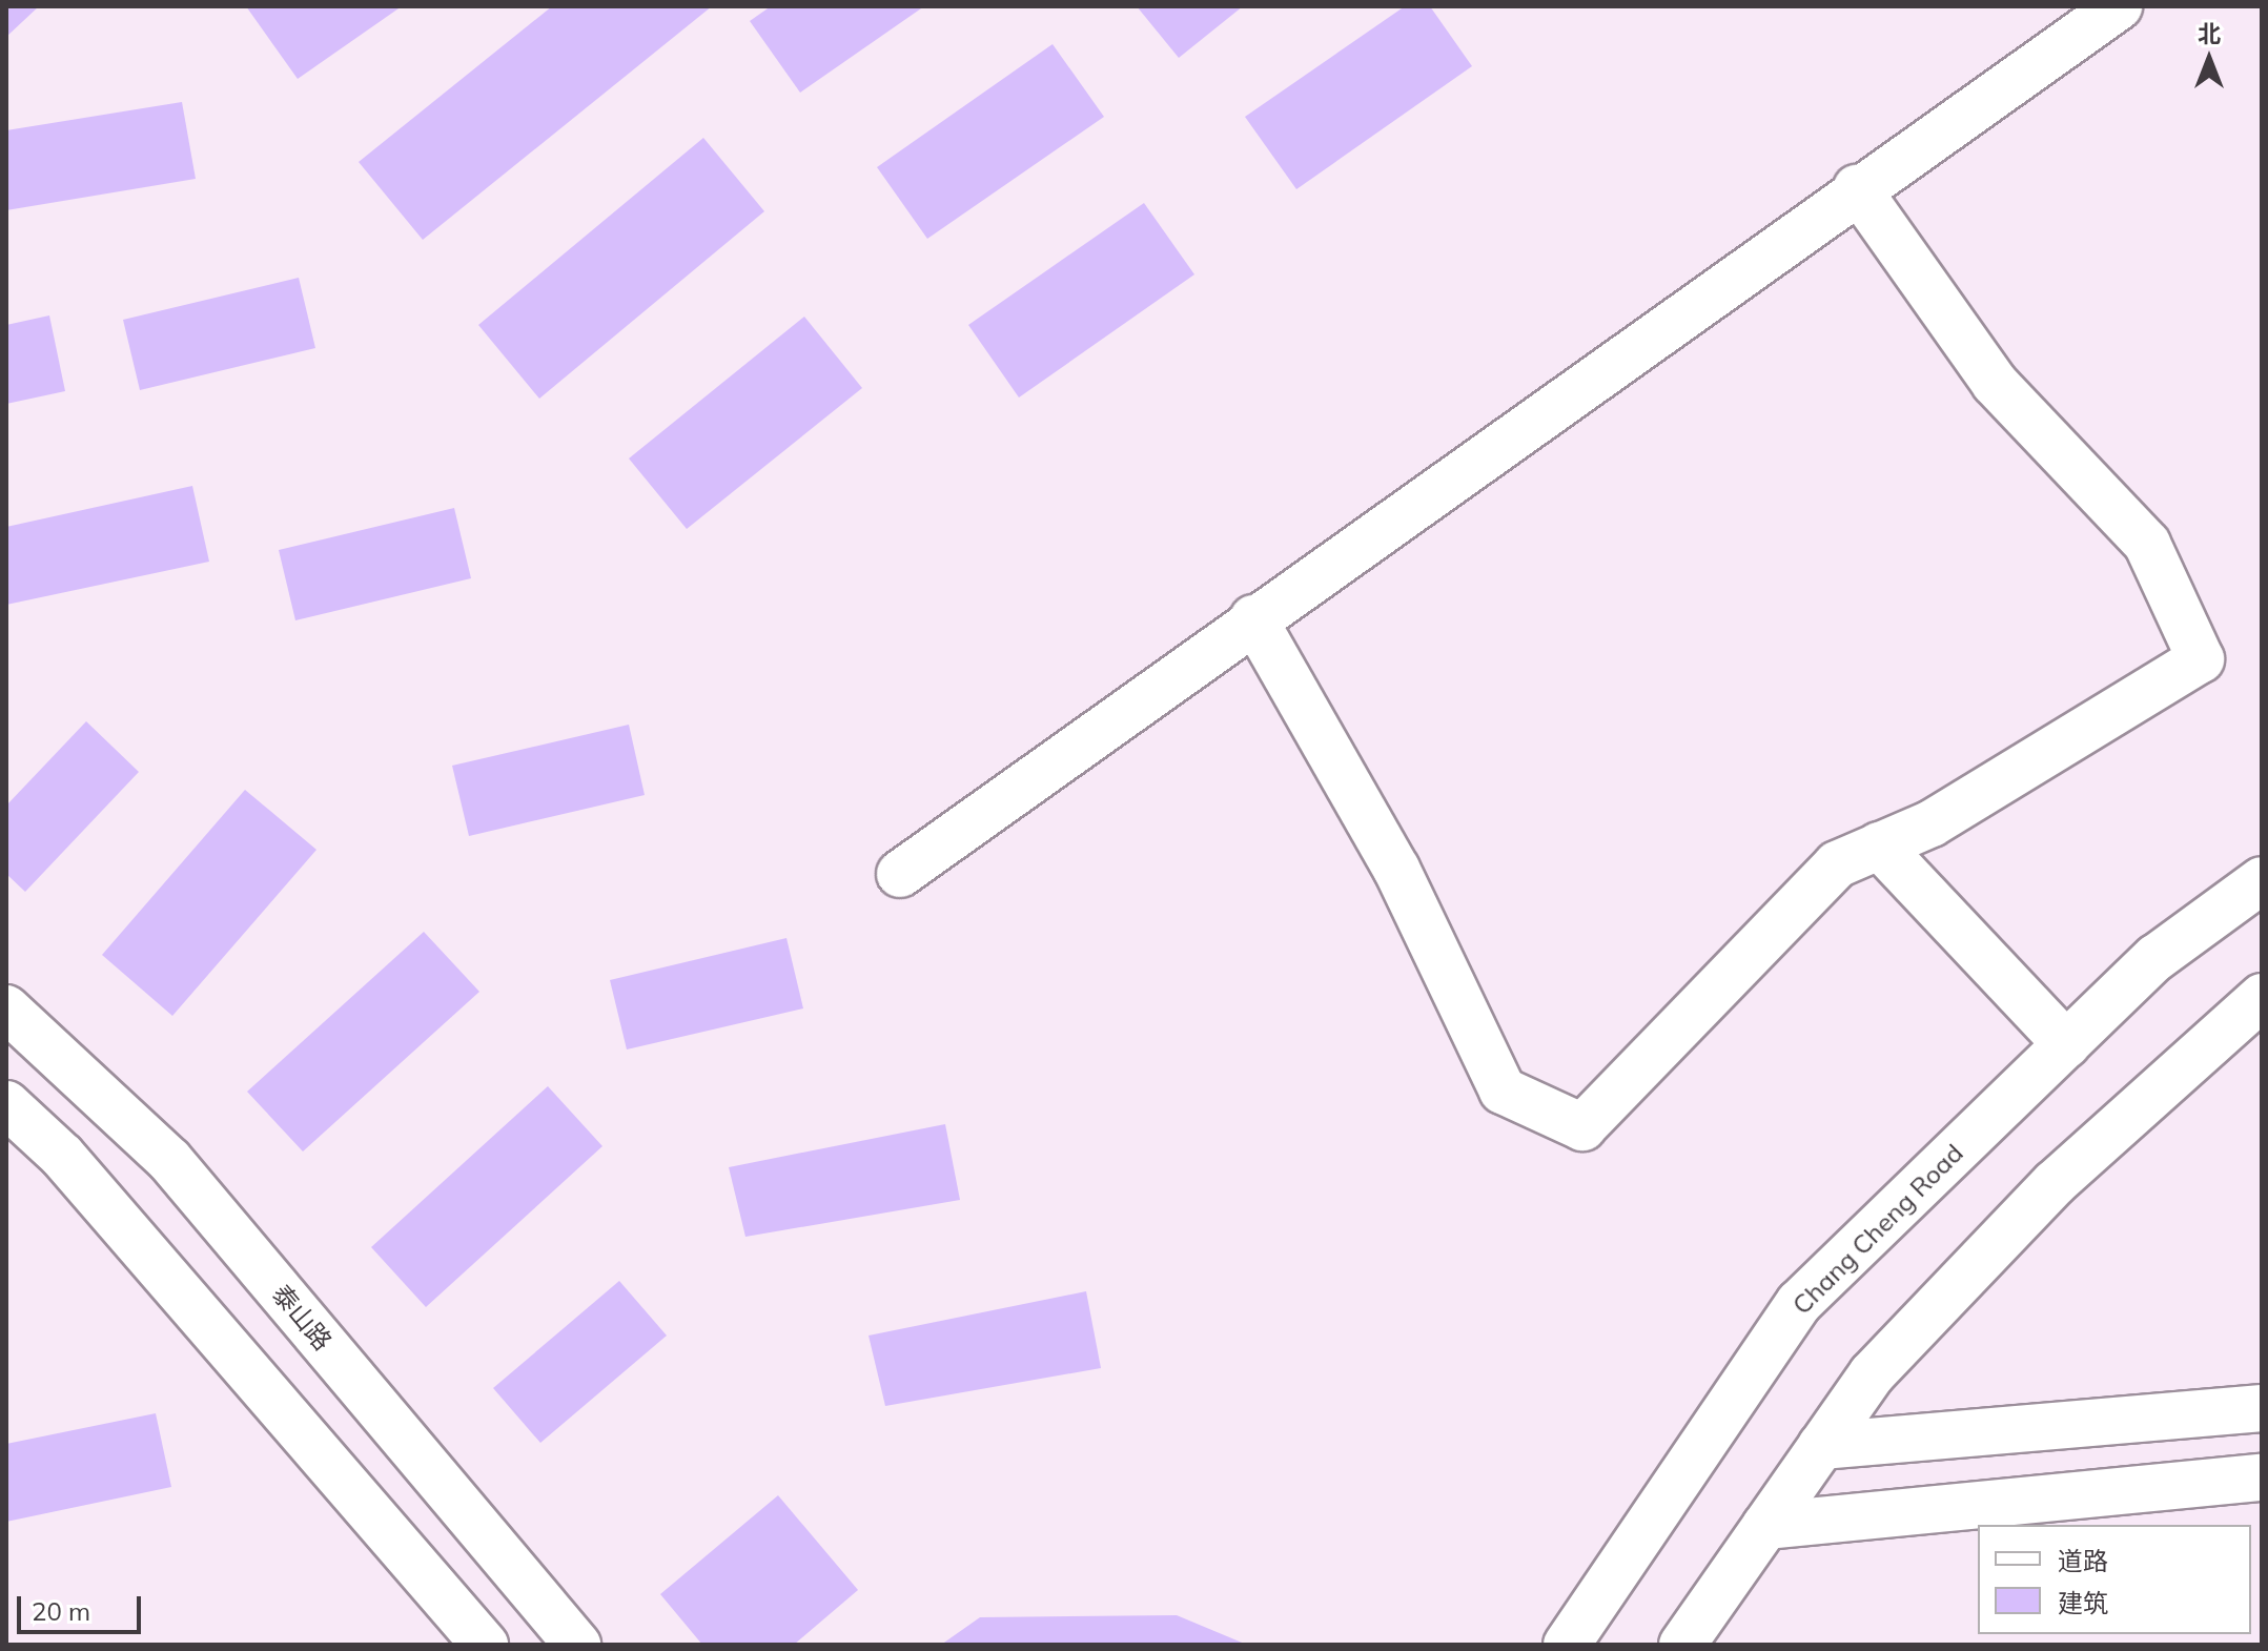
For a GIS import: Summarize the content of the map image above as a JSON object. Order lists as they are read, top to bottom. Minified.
{"streets":{"street":["Chang Cheng Road","泰山路"]},"legend":["道路","建筑"],"scale_bar":"20 m","north":"top"}
